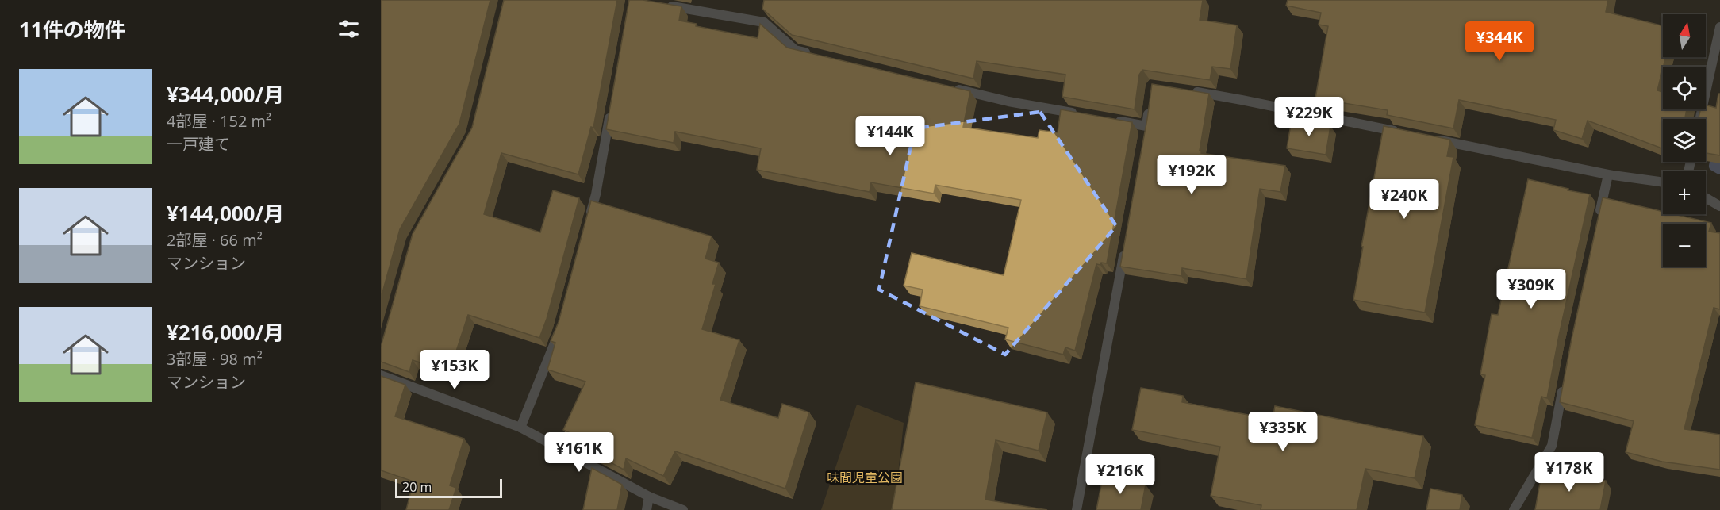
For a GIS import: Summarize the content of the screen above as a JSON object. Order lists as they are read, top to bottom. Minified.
{"parks":["味間児童公園"],"scale_bar":"20 m","north":"top","page":{"heading":"11件の物件","map_buttons":["+","−"],"price":["¥344K","¥229K","¥144K","¥192K","¥240K","¥309K","¥153K","¥335K","¥161K","¥178K","¥216K"],"list":[{"name":"¥344,000/月","note":"4部屋 · 152 m² · 一戸建て"},{"name":"¥144,000/月","note":"2部屋 · 66 m² · マンション"},{"name":"¥216,000/月","note":"3部屋 · 98 m² · マンション"}],"scale":"20 m"}}
